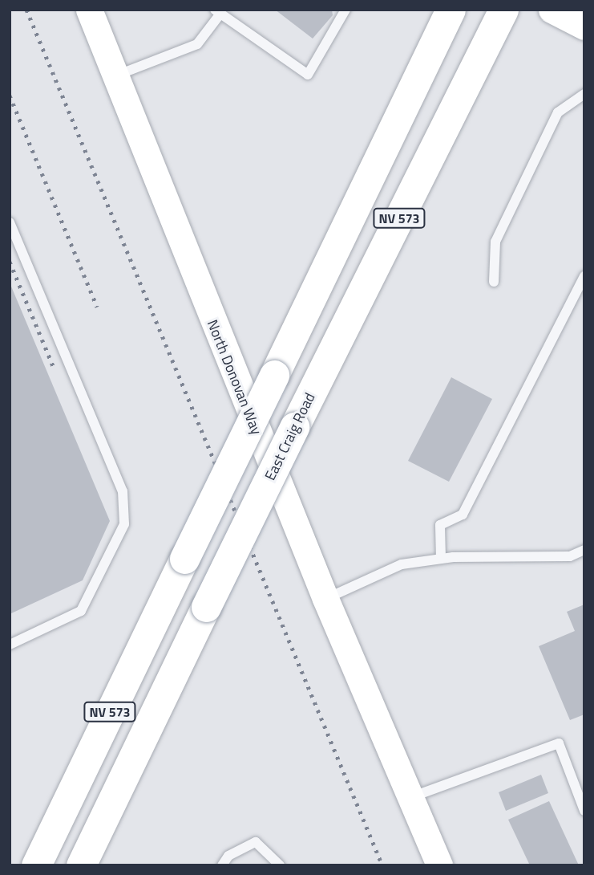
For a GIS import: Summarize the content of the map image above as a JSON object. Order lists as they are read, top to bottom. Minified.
{"streets":{"main road":["NV 573","East Craig Road"],"street":["North Donovan Way"]}}
